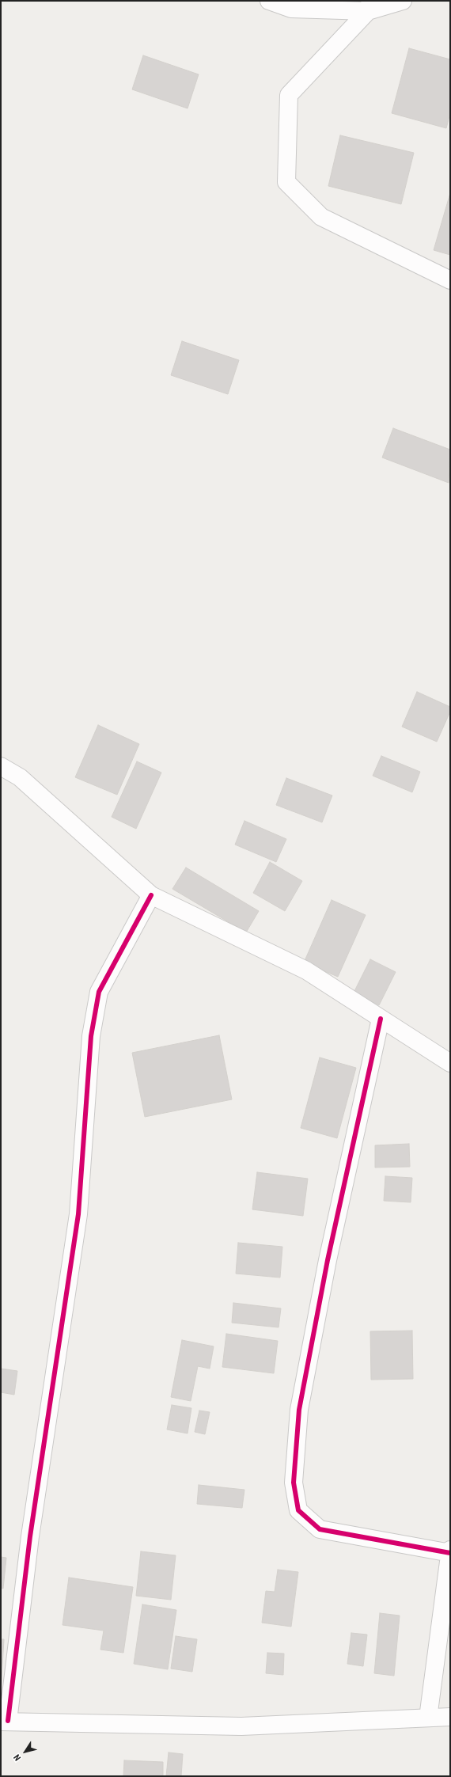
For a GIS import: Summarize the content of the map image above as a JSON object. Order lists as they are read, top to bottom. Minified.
{"north":"bottom left"}
